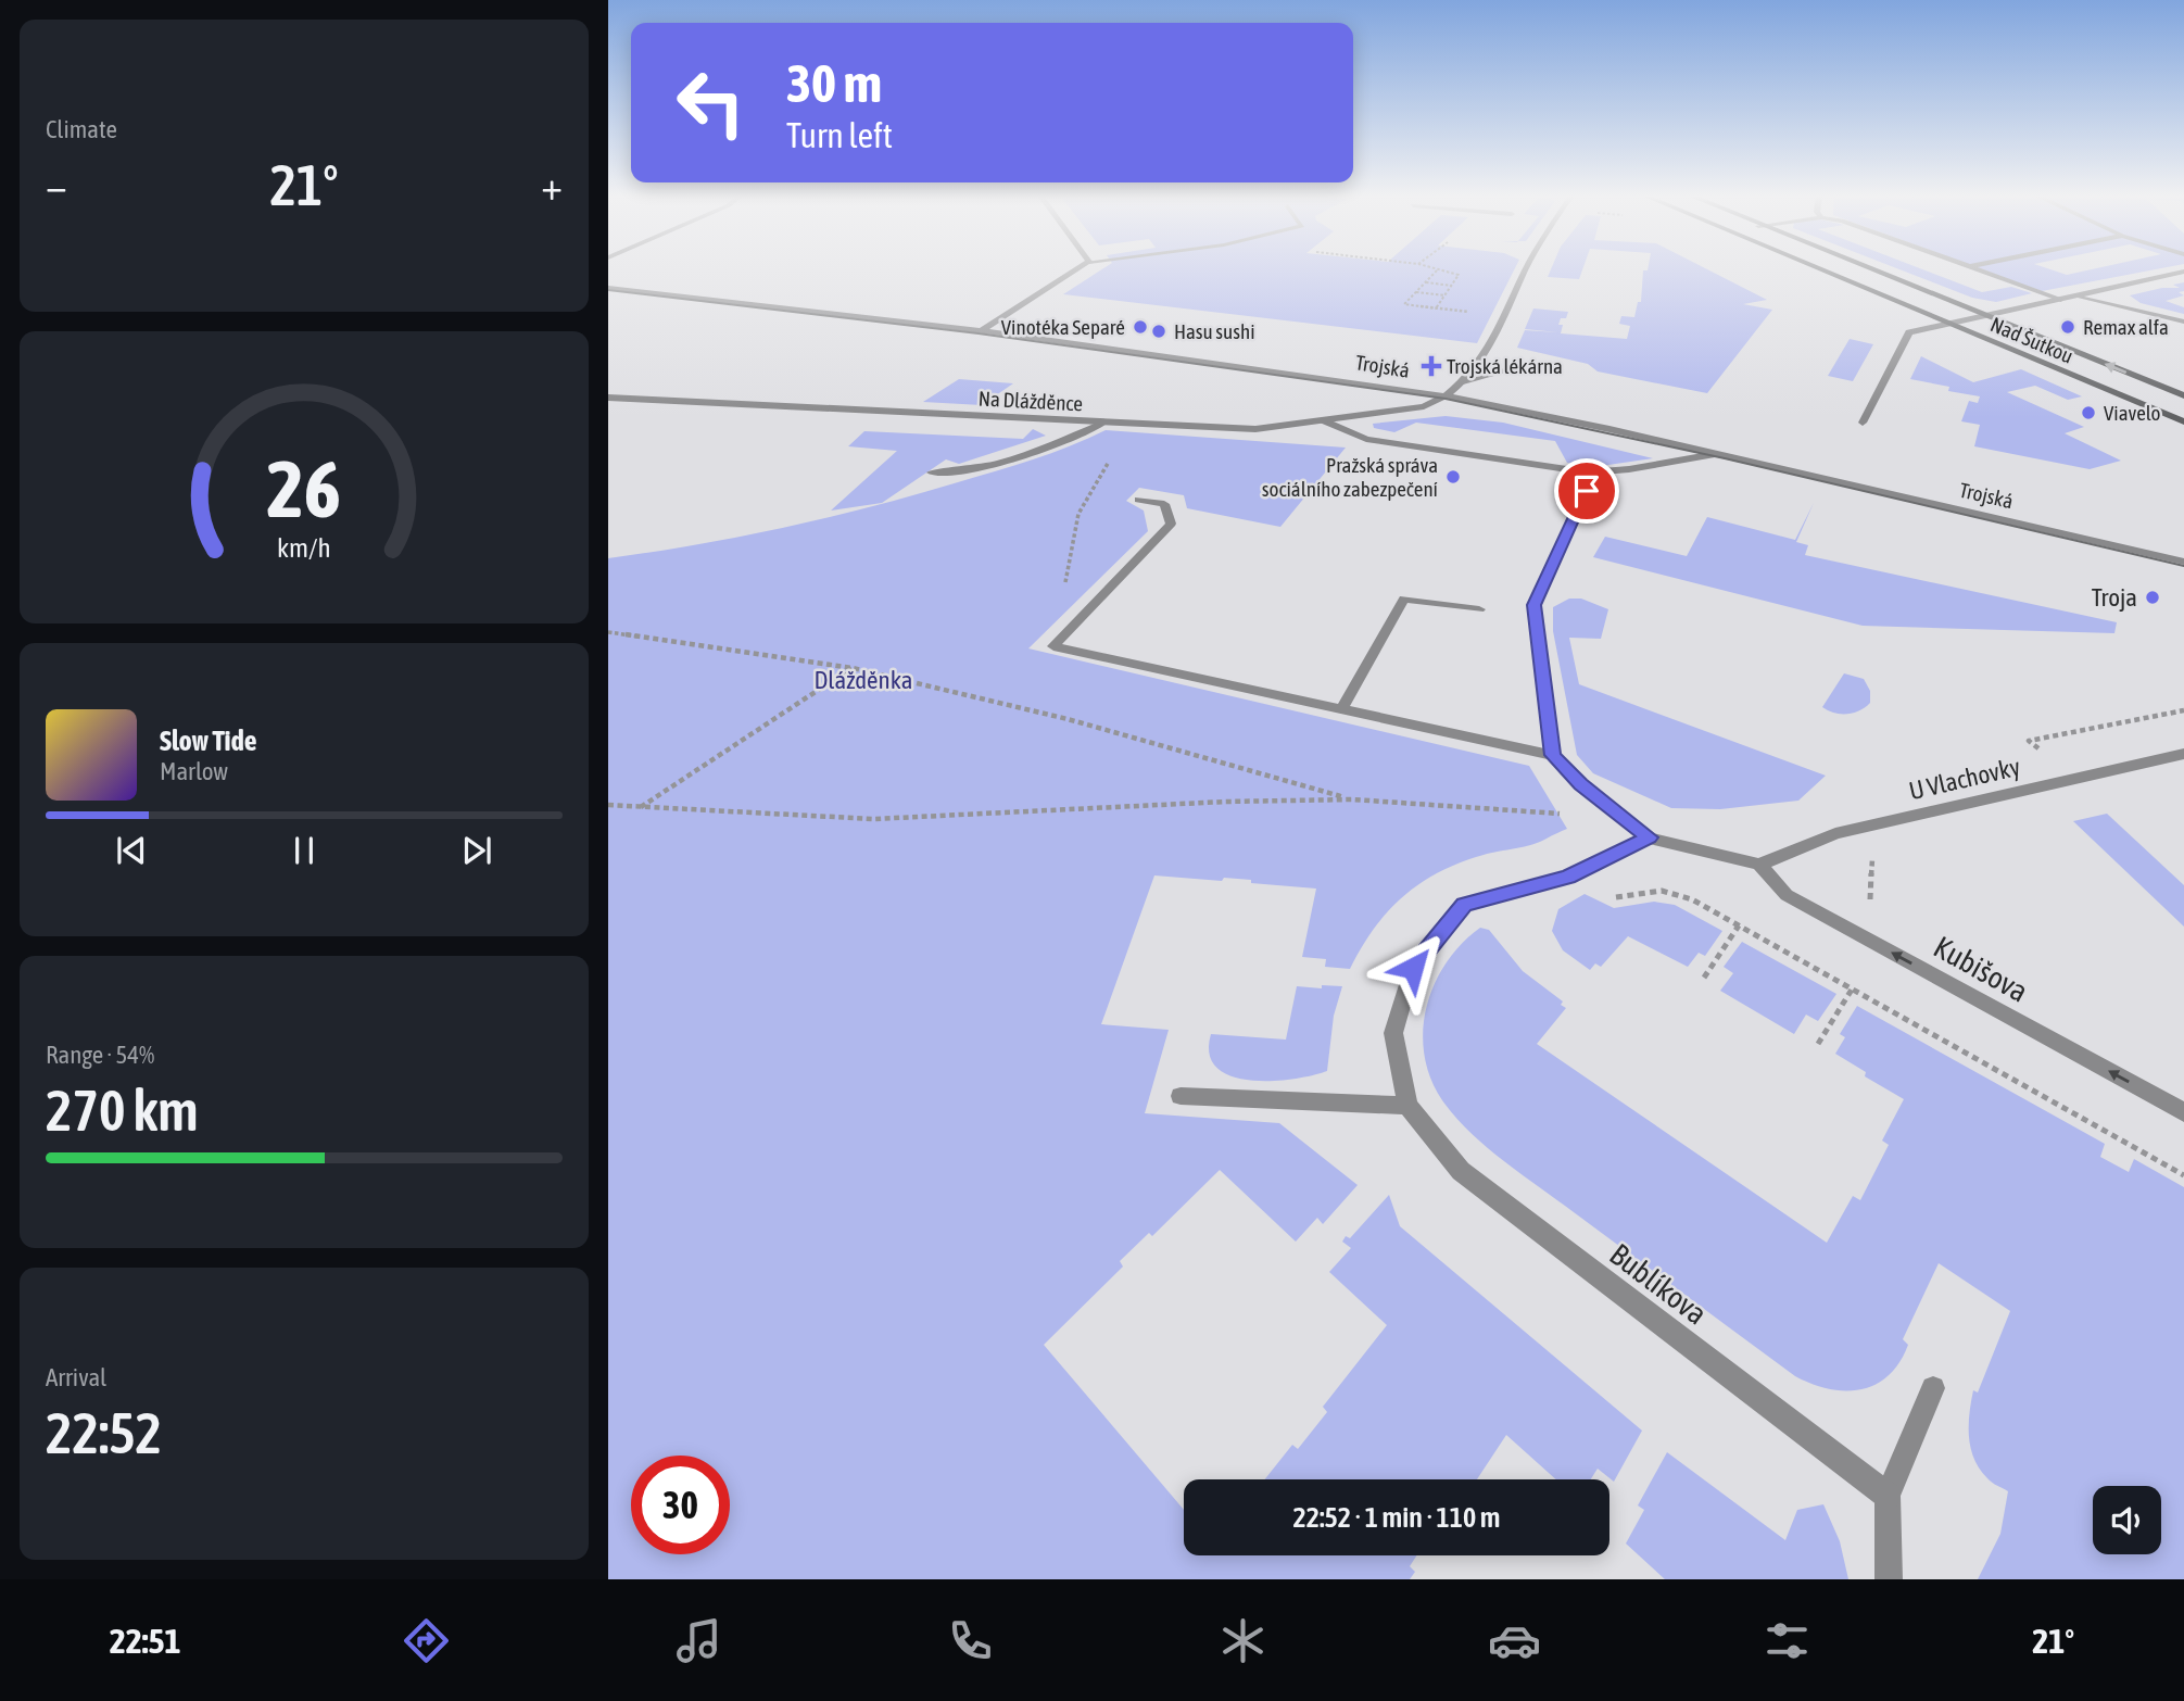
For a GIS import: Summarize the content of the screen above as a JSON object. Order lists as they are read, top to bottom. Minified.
{"streets":{"main road":["Nad Šutkou"],"street":["Trojská","Na Dlážděnce","U Vlachovky","Kubišova","Bublíkova"]},"crossings":[["Trojská","Na Dlážděnce"],["U Vlachovky","Kubišova"]],"one_way":["Kubišova"],"parks":["Dlážděnka"],"places":{"other":["Vinotéka Separé","Remax alfa","Hasu sushi","Viavelo","Pražská správa sociálního zabezpečení","Troja"],"health":["Trojská lékárna"]},"page":{"tile":["Climate",["Range · 54%","270 km"],["Arrival","22:52"]],"turn":["30 m","Turn left"],"heat":["−","21°","+"],"song":["Slow Tide","Marlow"],"limit":"30","trip":"22:52 · 1 min · 110 m","tabs":["22:51","21°"],"gauge":["26","km/h"]}}
